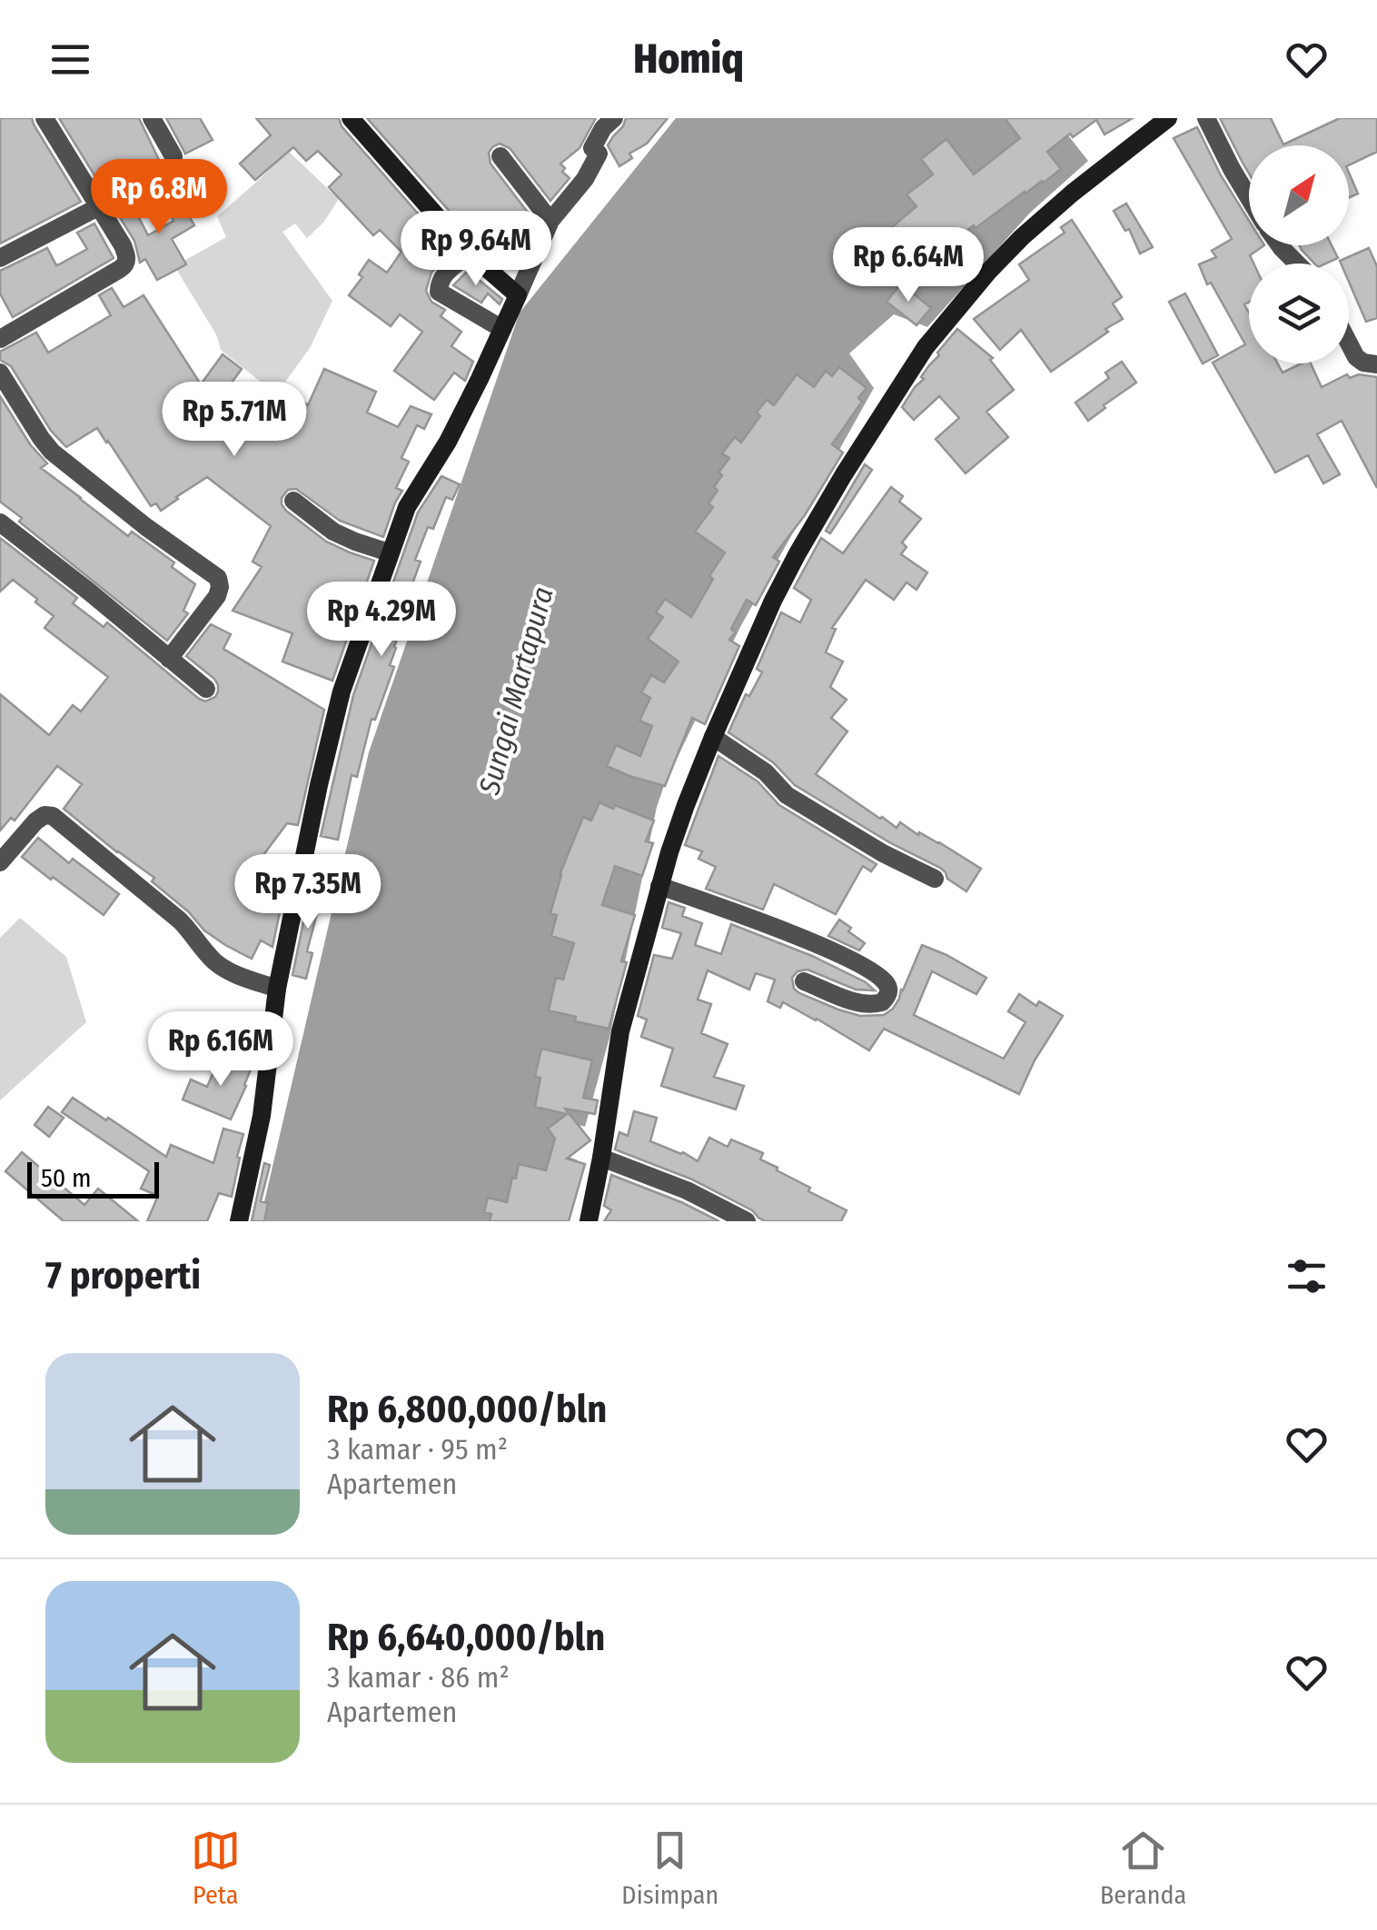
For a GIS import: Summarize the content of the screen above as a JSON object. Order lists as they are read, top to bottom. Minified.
{"water":["Sungai Martapura"],"scale_bar":"50 m","north":"top right","page":{"header":"Homiq","price":["Rp 6.8M","Rp 9.64M","Rp 6.64M","Rp 5.71M","Rp 4.29M","Rp 7.35M","Rp 6.16M"],"scale":"50 m","heading":"7 properti","list":[{"name":"Rp 6,800,000/bln","note":"3 kamar · 95 m² · Apartemen"},{"name":"Rp 6,640,000/bln","note":"3 kamar · 86 m² · Apartemen"}],"tabs":["Peta","Disimpan","Beranda"]}}
